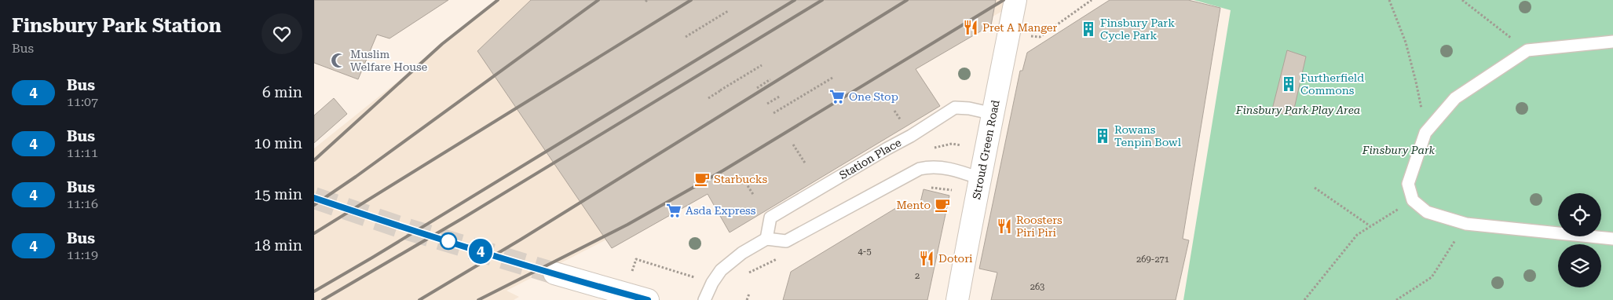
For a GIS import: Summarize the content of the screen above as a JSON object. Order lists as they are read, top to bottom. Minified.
{"streets":{"main road":["Stroud Green Road"],"lane":["Station Place"]},"crossings":[["Stroud Green Road","Station Place"]],"parks":["Finsbury Park Play Area","Finsbury Park"],"places":{"restaurant":["Pret A Manger","Roosters Piri Piri","Dotori"],"building":["Finsbury Park Cycle Park","Furtherfield Commons","Rowans Tenpin Bowl"],"mosque":["Muslim Welfare House"],"supermarket":["One Stop","Asda Express"],"cafe":["Starbucks","Mento"]},"lines":["bus line 4"],"house_numbers":["4-5","269-271","2","263"],"page":{"heading":["Finsbury Park Station","Bus"],"on_map":"4","list":[{"mark":"4","name":"Bus","note":"11:07","value":"6 min"},{"mark":"4","name":"Bus","note":"11:11","value":"10 min"},{"mark":"4","name":"Bus","note":"11:16","value":"15 min"},{"mark":"4","name":"Bus","note":"11:19","value":"18 min"}]}}
